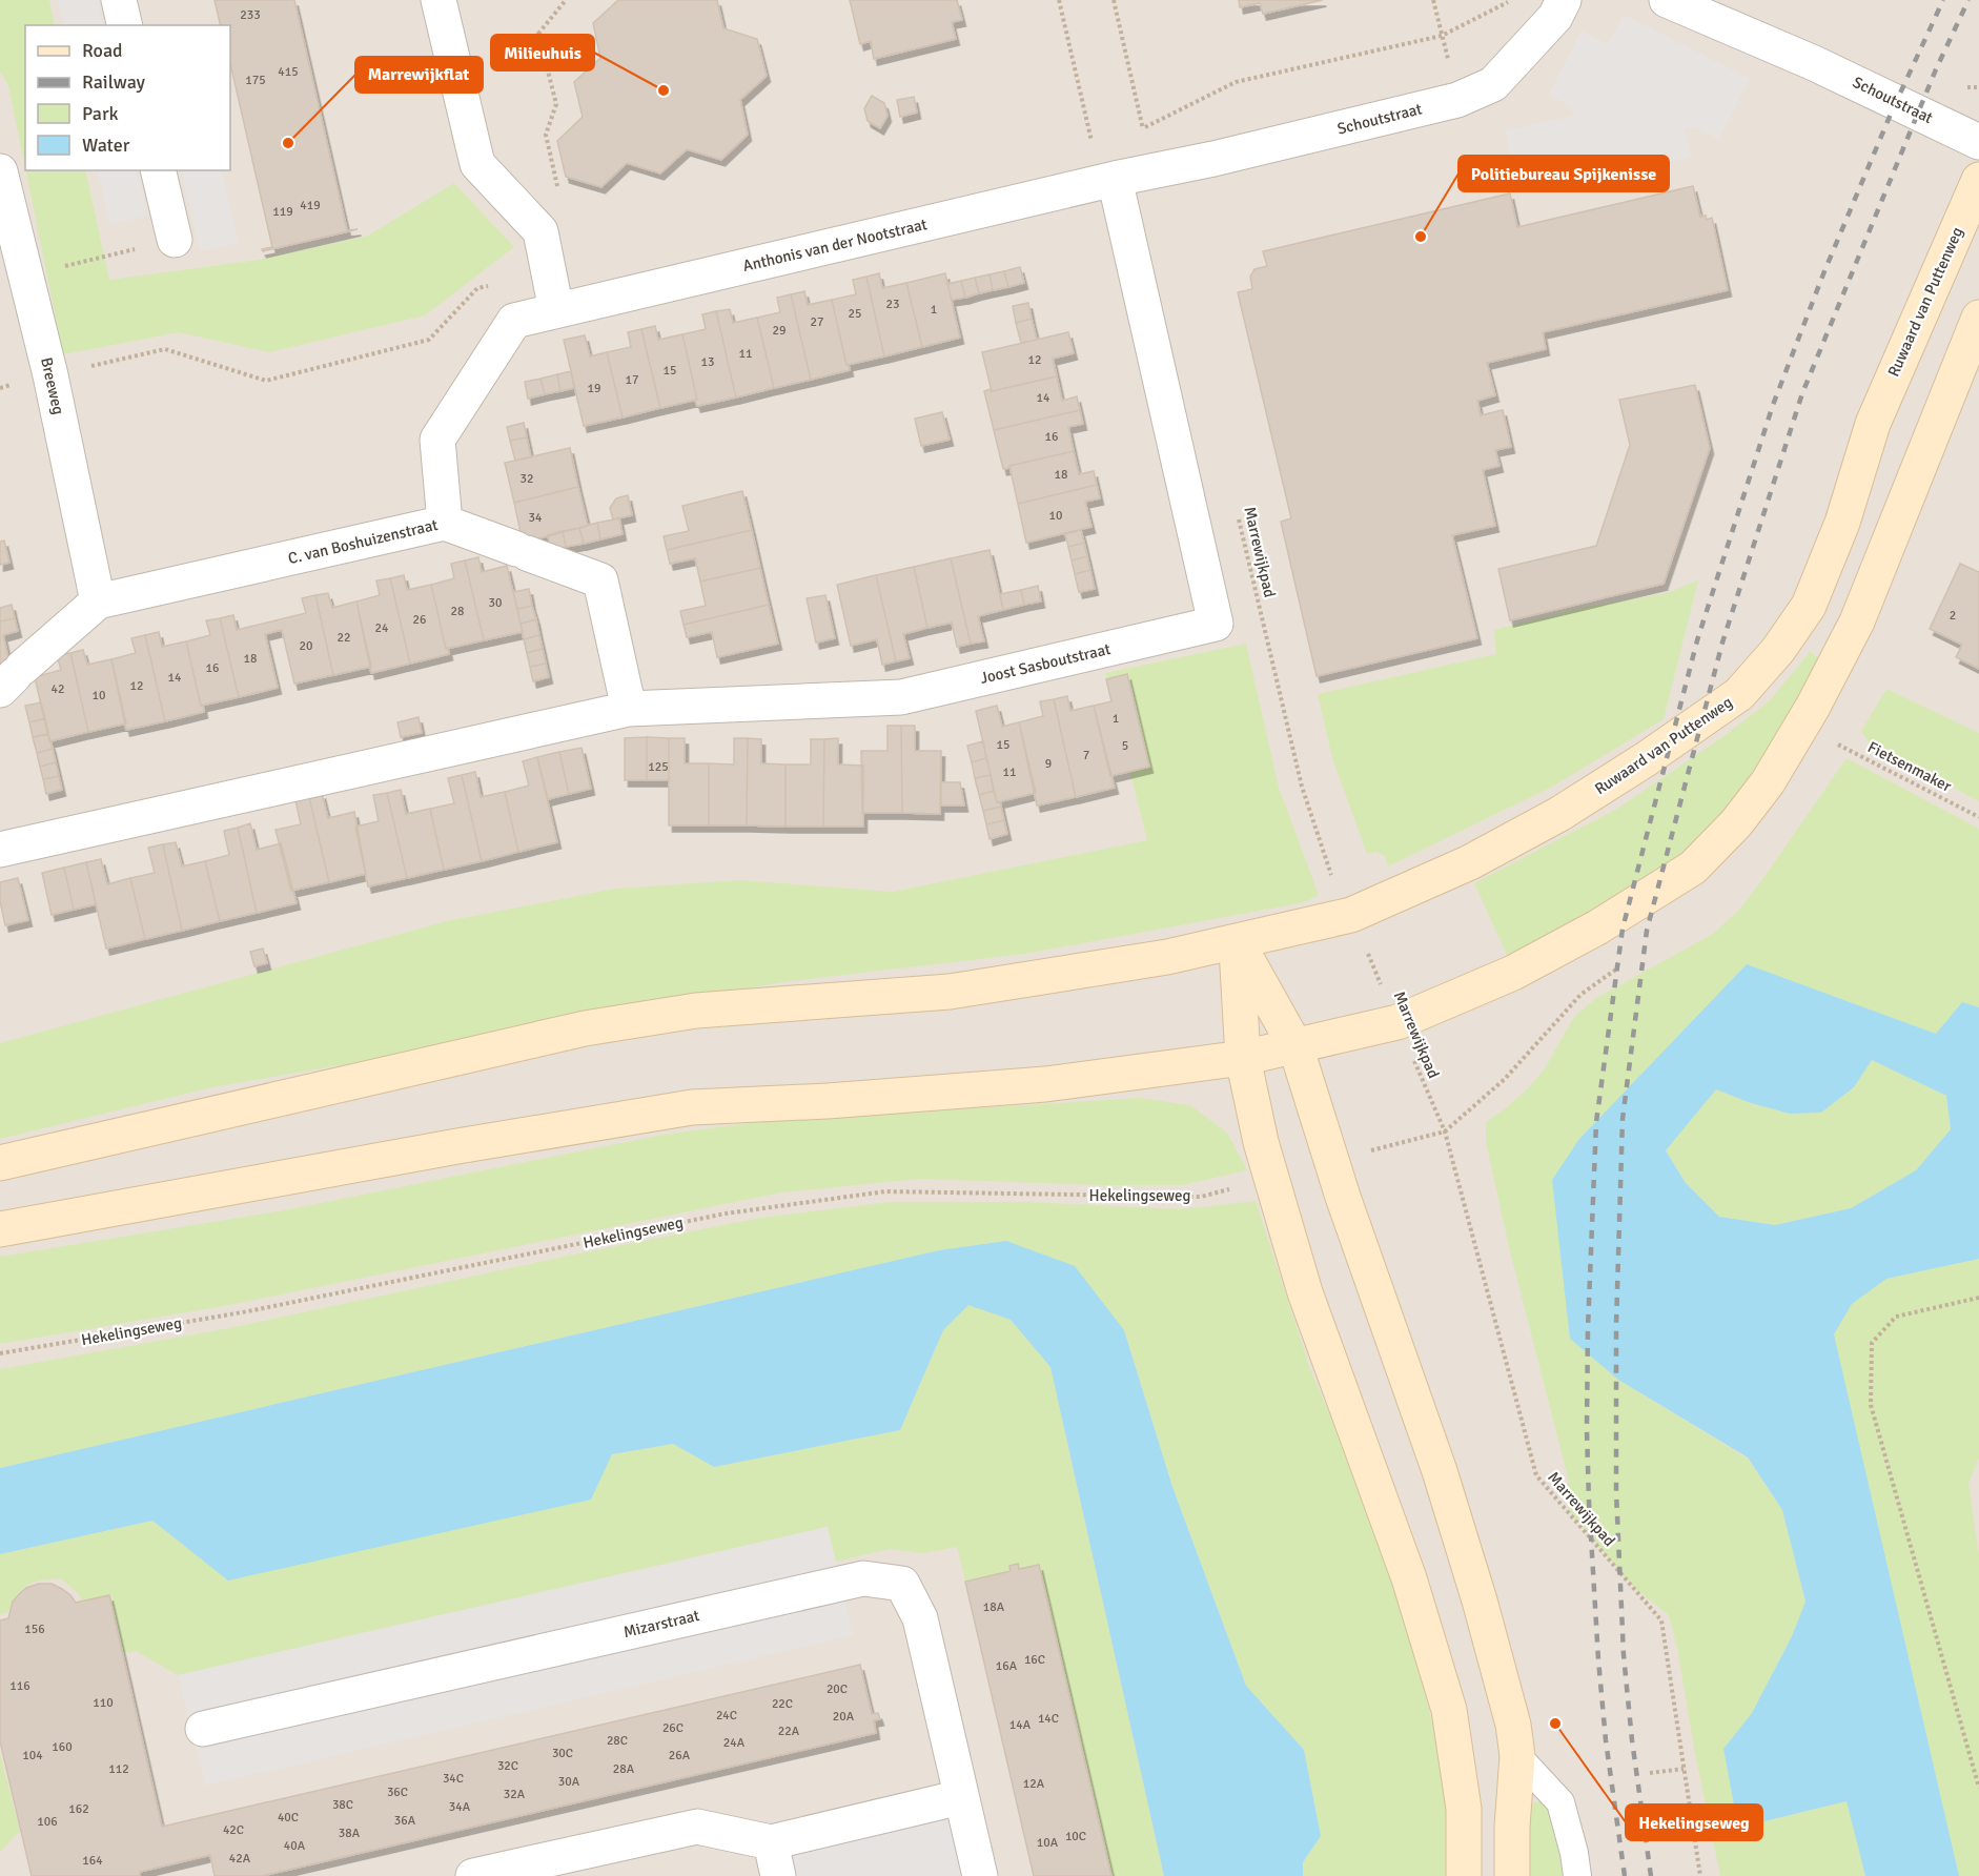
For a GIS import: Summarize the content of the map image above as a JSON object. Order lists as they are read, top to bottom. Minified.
{"streets":{"street":["Schoutstraat","Anthonis van der Nootstraat","Ruwaard van Puttenweg","Breeweg","C. van Boshuizenstraat","Joost Sasboutstraat","Mizarstraat"],"path":["Marrewijkpad","Fietsenmaker","Hekelingseweg"]},"crossings":[["Schoutstraat","Anthonis van der Nootstraat"],["Anthonis van der Nootstraat","C. van Boshuizenstraat"],["Anthonis van der Nootstraat","Joost Sasboutstraat"],["Ruwaard van Puttenweg","Marrewijkpad"],["Breeweg","C. van Boshuizenstraat"]],"places":["Milieuhuis","Marrewijkflat","Politiebureau Spijkenisse","Hekelingseweg"],"house_numbers":["233","415","175","419","119","23","1","25","27","29","11","12","13","15","17","19","14","16","18","32","10","34","30","28","2","26","24","22","20","18","16","14","12","42","10","1","15","5","7","9","125","11","18A","156","16C","16A","116","20C","110","22C","24C","20A","14C","14A","26C","22A","28C","24A","160","30C","104","26A","32C","112","28A","34C","30A","12A","36C","32A","38C","34A","162","40C","36A","106","42C","38A","10C","10A","40A","42A","164"],"legend":["Road","Railway","Park","Water"]}
